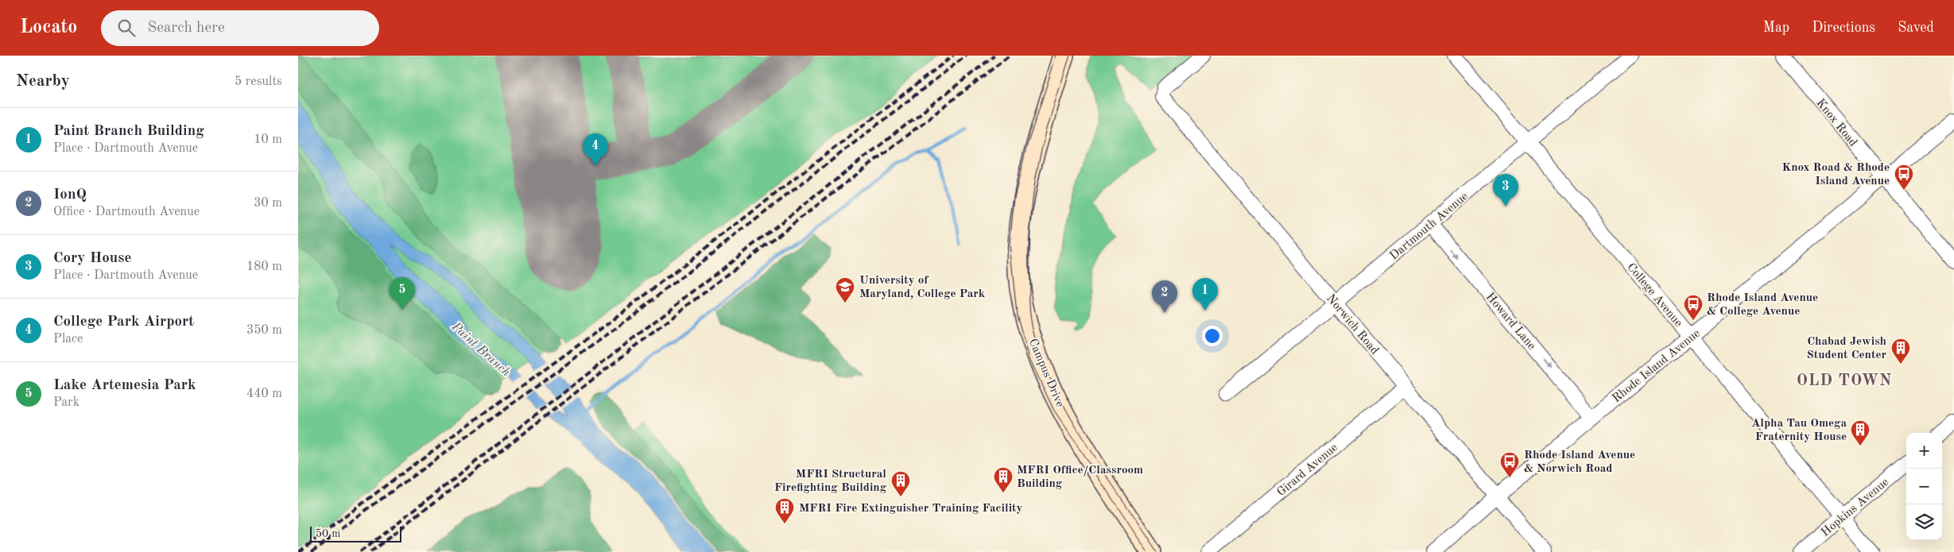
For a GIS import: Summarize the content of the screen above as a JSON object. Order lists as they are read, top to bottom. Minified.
{"streets":{"main road":["Campus Drive"],"street":["Knox Road","Dartmouth Avenue","College Avenue","Howard Lane","Norwich Road","Rhode Island Avenue","Girard Avenue","Hopkins Avenue"]},"crossings":[["Knox Road","Rhode Island Avenue"],["Dartmouth Avenue","College Avenue"],["Dartmouth Avenue","Howard Lane"],["Dartmouth Avenue","Norwich Road"],["College Avenue","Rhode Island Avenue"],["College Avenue","Hopkins Avenue"],["Howard Lane","Rhode Island Avenue"],["Norwich Road","Rhode Island Avenue"],["Norwich Road","Girard Avenue"]],"one_way":["Howard Lane"],"districts":["OLD TOWN"],"water":["Paint Branch"],"places":{"bus stop":["Knox Road & Rhode Island Avenue","Rhode Island Avenue & College Avenue","Rhode Island Avenue & Norwich Road"],"school or university":["University of Maryland, College Park"],"building":["Chabad Jewish Student Center","Alpha Tau Omega Fraternity House","MFRI Office/Classroom Building","MFRI Structural Firefighting Building","MFRI Fire Extinguisher Training Facility"]},"scale_bar":"50 m","page":{"header":"Locato","search":"Search here","nav":["Map","Directions","Saved"],"heading":["Nearby","5 results"],"list":[{"mark":"1","name":"Paint Branch Building","note":"Place · Dartmouth Avenue","value":"10 m"},{"mark":"2","name":"IonQ","note":"Office · Dartmouth Avenue","value":"30 m"},{"mark":"3","name":"Cory House","note":"Place · Dartmouth Avenue","value":"180 m"},{"mark":"4","name":"College Park Airport","note":"Place","value":"350 m"},{"mark":"5","name":"Lake Artemesia Park","note":"Park","value":"440 m"}],"pins":["4","3","5","1","2"],"map_buttons":["+","−"],"scale":"50 m"}}
